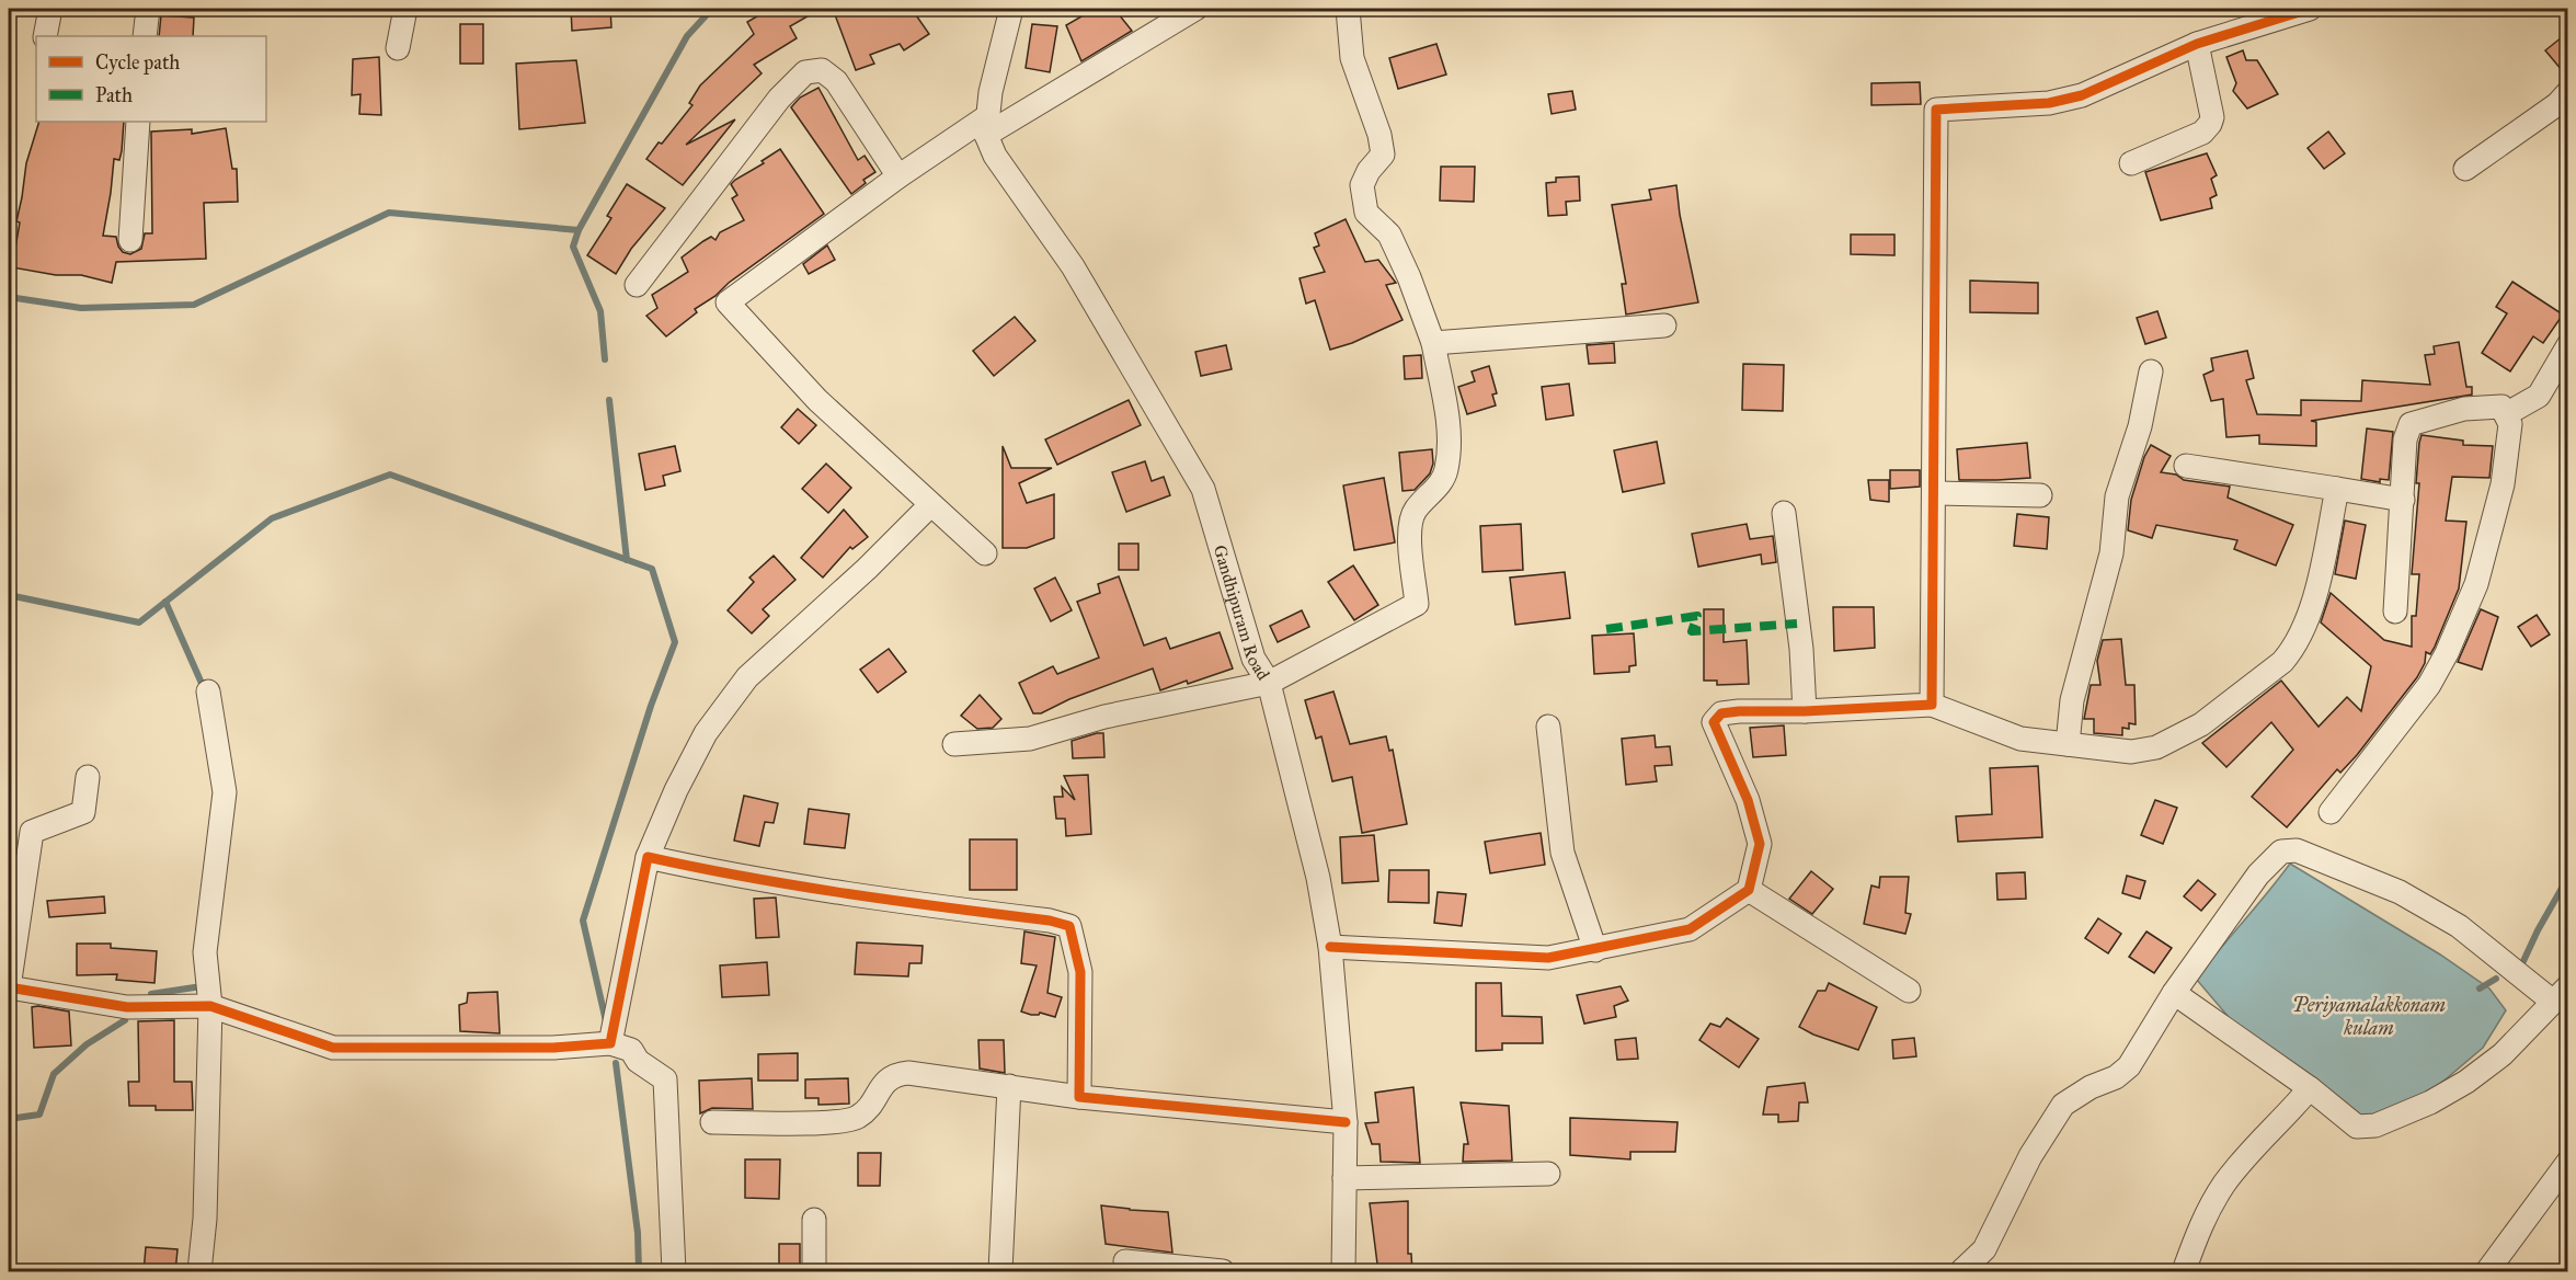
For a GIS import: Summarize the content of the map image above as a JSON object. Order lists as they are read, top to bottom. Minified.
{"streets":{"street":["Gandhipuram Road"]},"water":["Periyamalakkonam kulam"],"legend":["Cycle path","Path"]}
